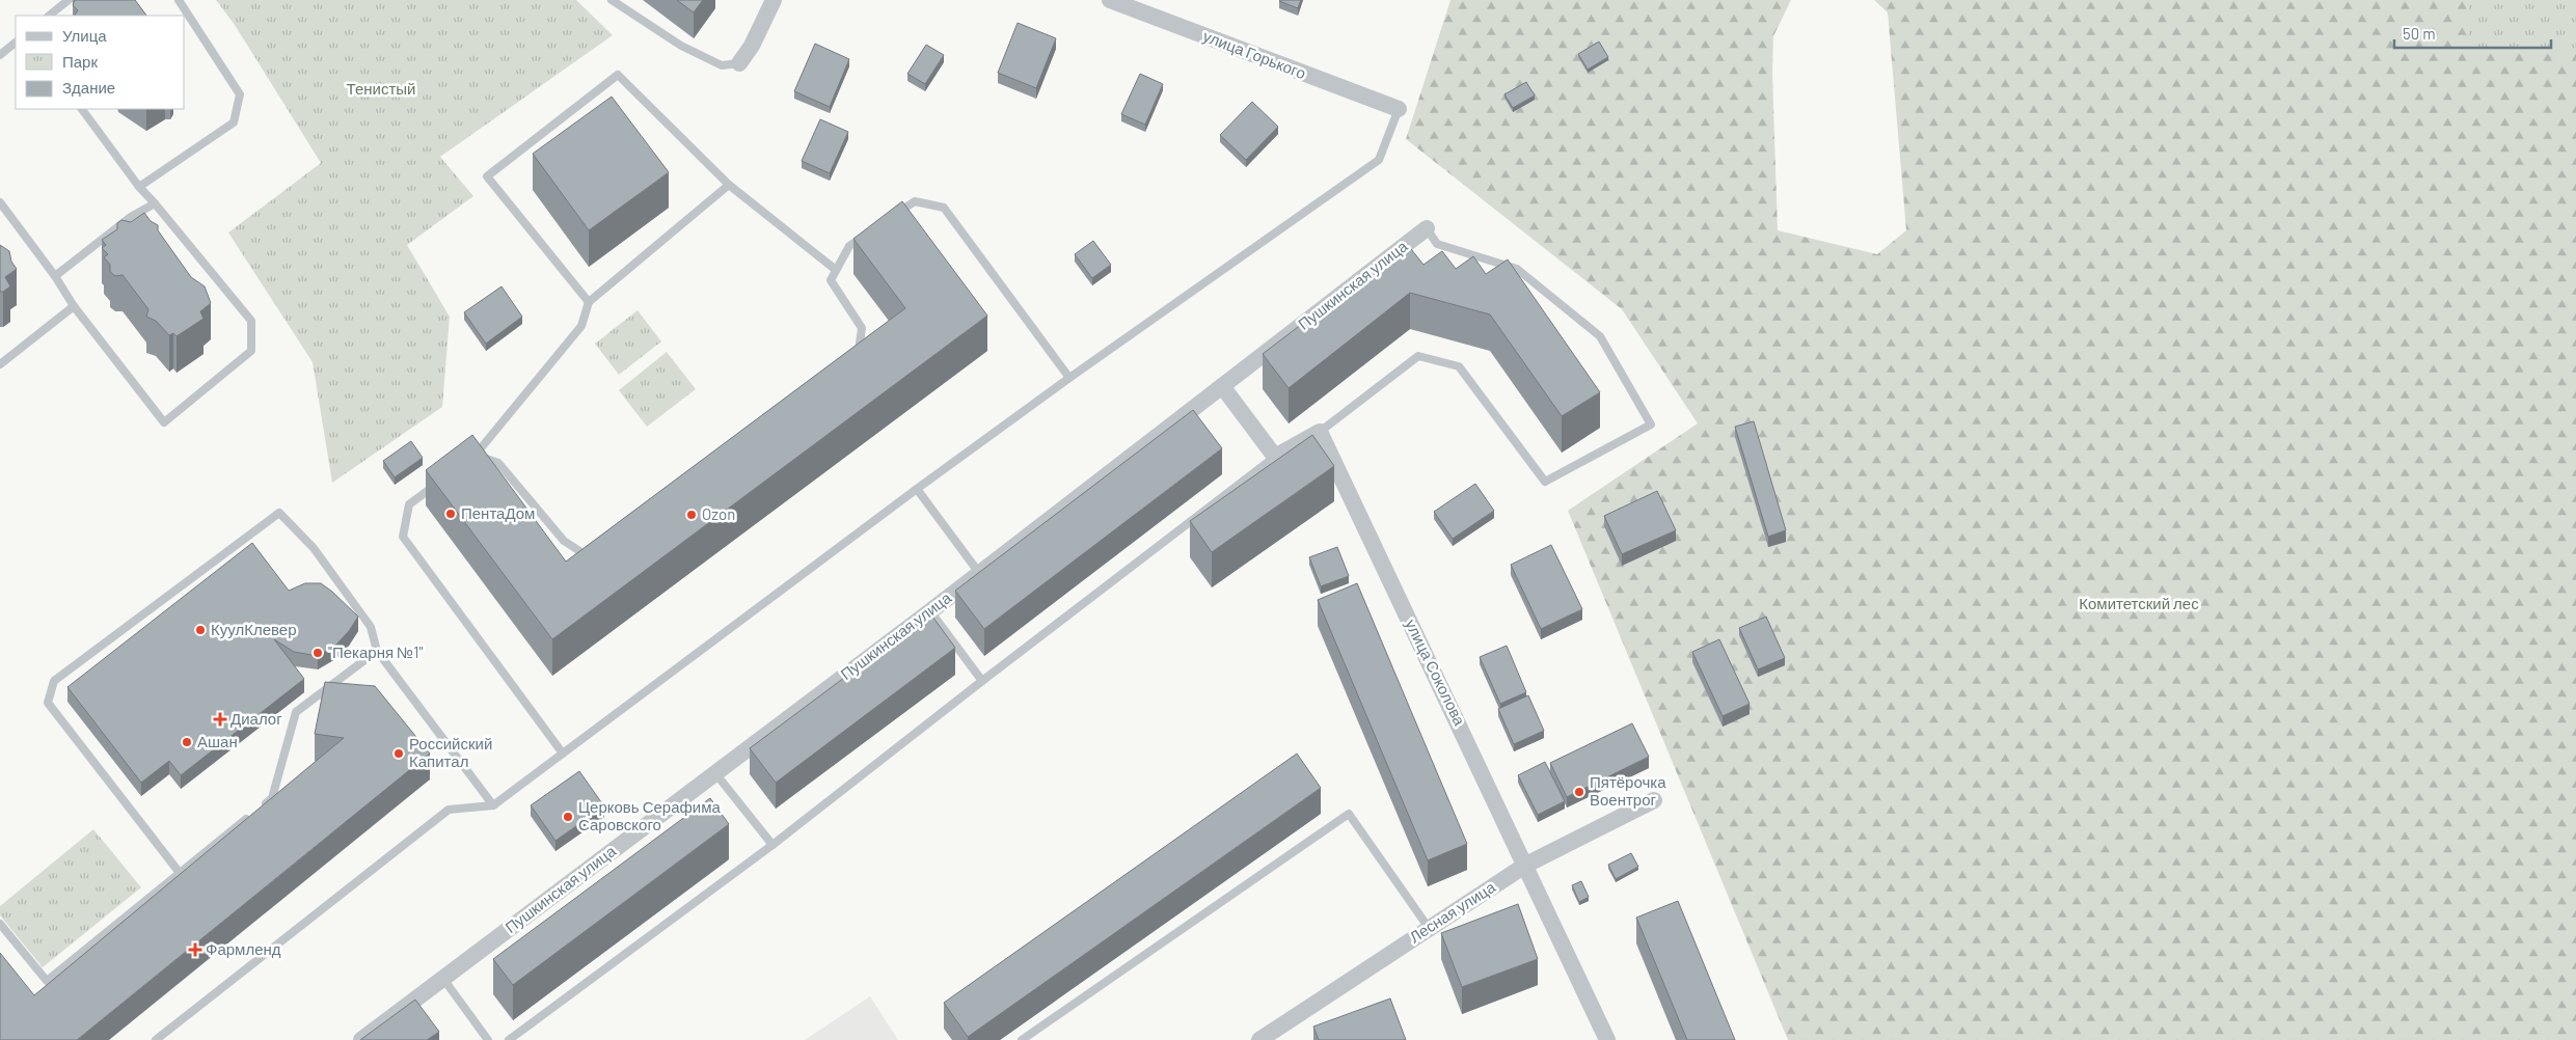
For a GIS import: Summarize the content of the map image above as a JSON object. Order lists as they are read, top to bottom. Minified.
{"streets":{"street":["улица Горького","Пушкинская улица","улица Соколова","Лесная улица"]},"crossings":[["улица Соколова","Лесная улица"]],"parks":["Тенистый","Комитетский лес"],"places":{"other":["ПентаДом","Ozon","КуулКлевер","\"Пекарня №1\"","Ашан","Российский Капитал","Пятёрочка Воентрог","Церковь Серафима Саровского"],"health":["Диалог","Фармленд"]},"legend":["Улица","Парк","Здание"],"scale_bar":"50 m"}
